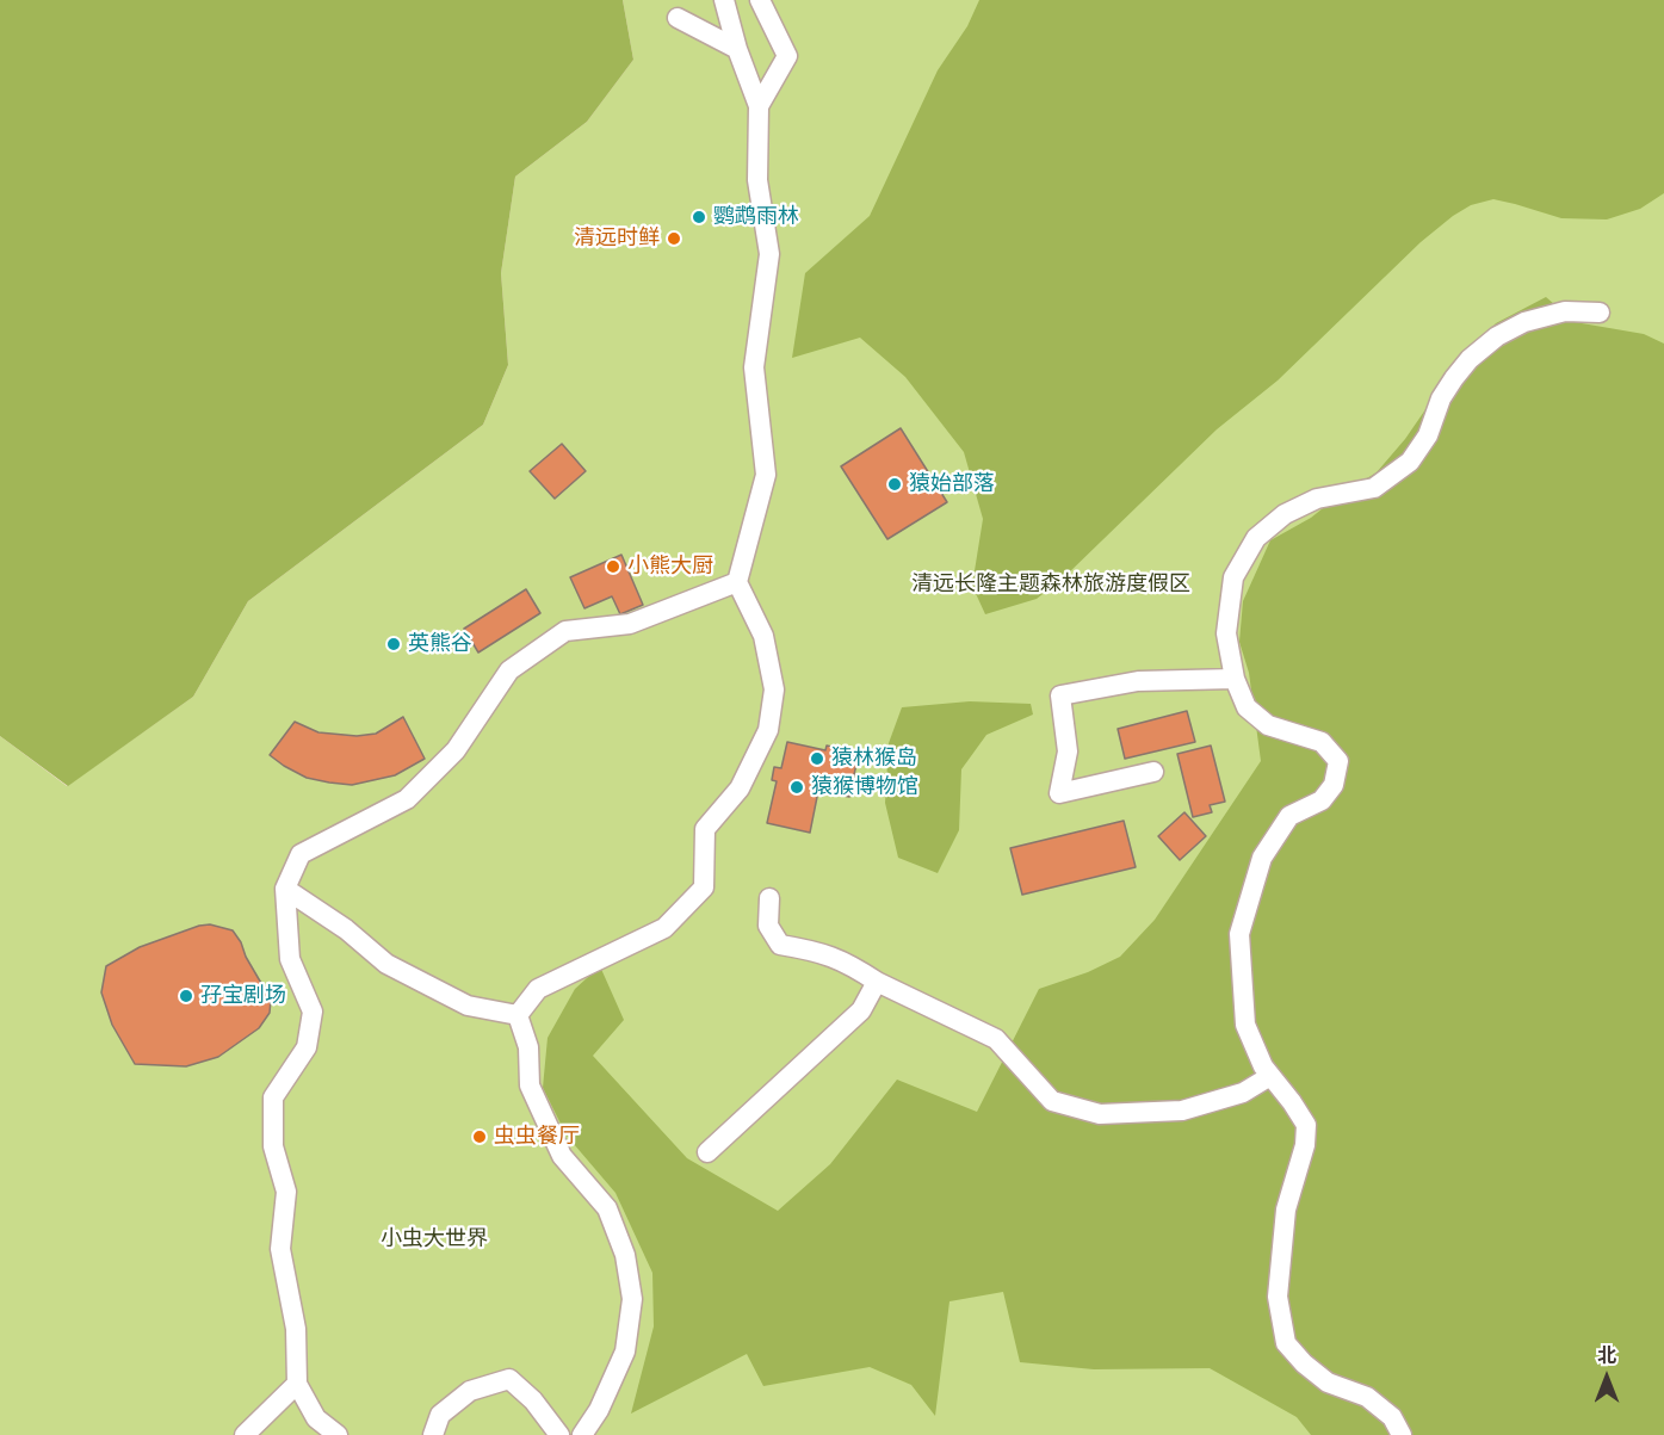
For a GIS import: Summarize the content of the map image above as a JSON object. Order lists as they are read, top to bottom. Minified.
{"parks":["清远长隆主题森林旅游度假区","小虫大世界"],"places":["鹦鹉雨林","清远时鲜","猿始部落","小熊大厨","英熊谷","猿林猴岛","猿猴博物馆","孖宝剧场","虫虫餐厅"],"north":"top"}
